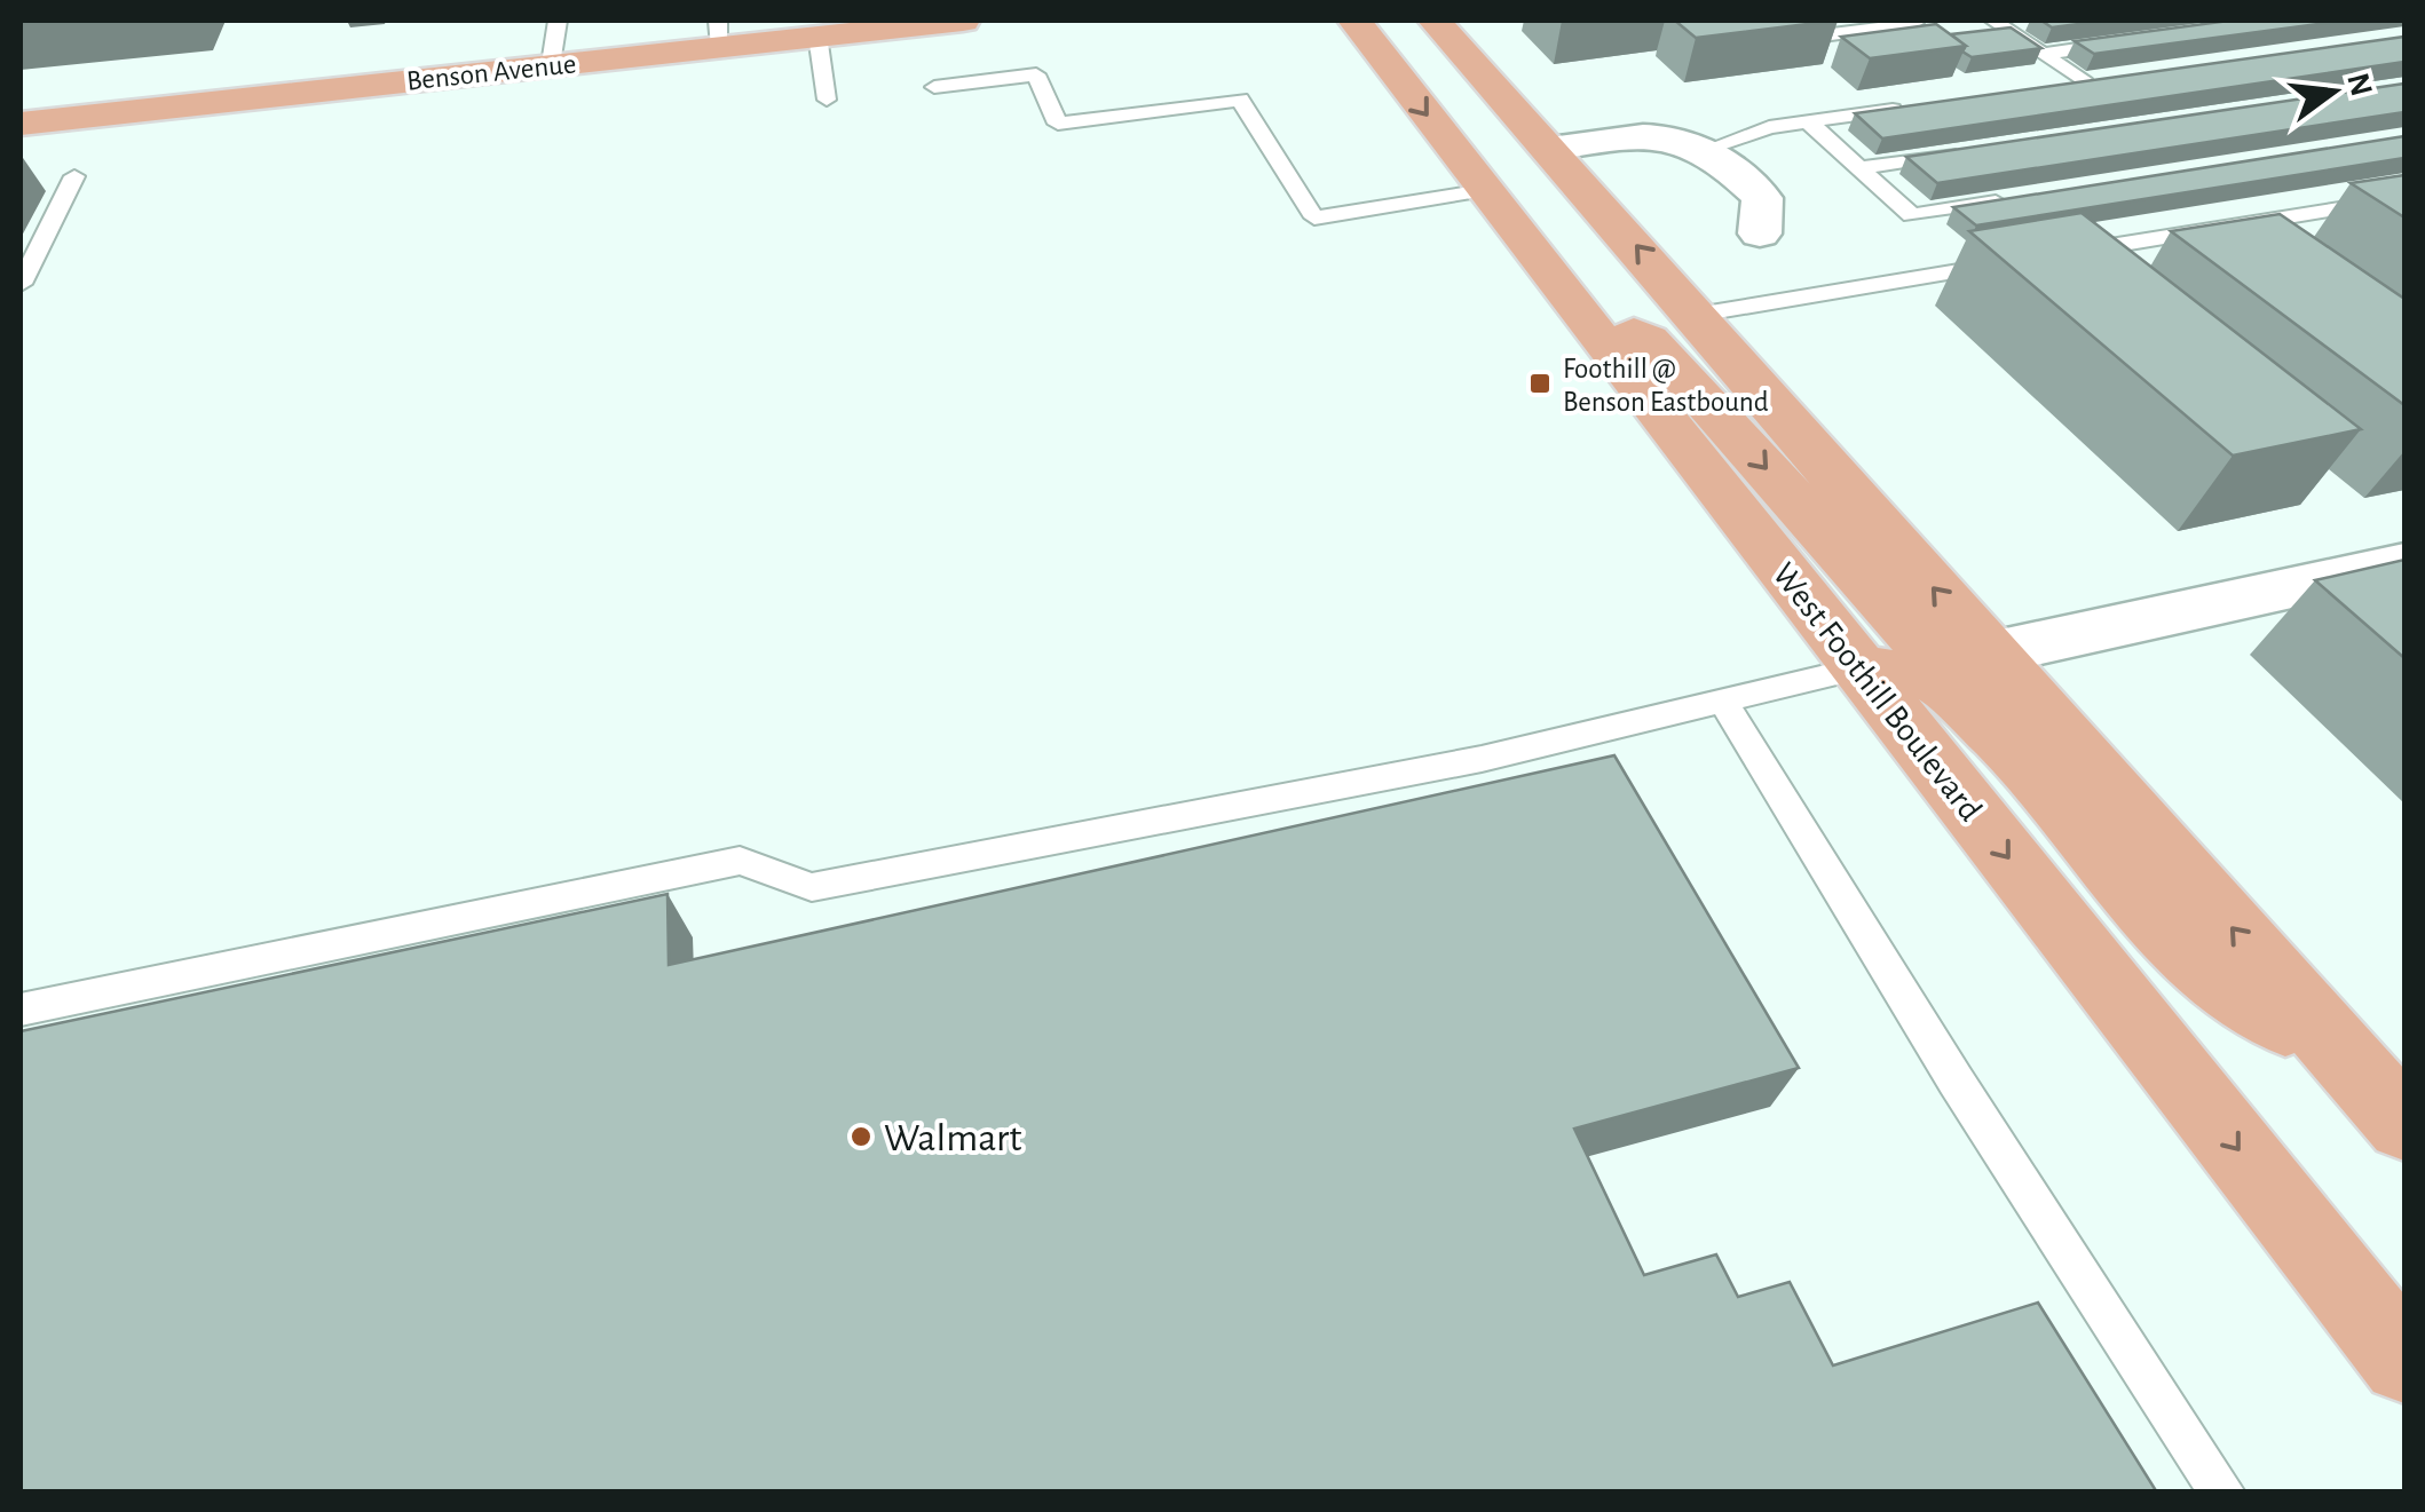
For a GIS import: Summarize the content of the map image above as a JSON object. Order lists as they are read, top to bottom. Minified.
{"streets":{"main road":["Benson Avenue","West Foothill Boulevard"]},"places":{"transit":["Foothill @ Benson Eastbound"],"other":["Walmart"]},"north":"right"}
